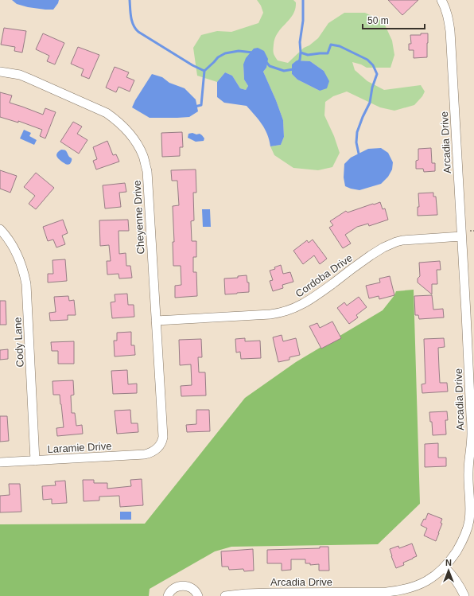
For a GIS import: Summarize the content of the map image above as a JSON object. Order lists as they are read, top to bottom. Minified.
{"streets":{"street":["Arcadia Drive","Cheyenne Drive","Cordoba Drive","Cody Lane","Laramie Drive"]},"crossings":[["Arcadia Drive","Cordoba Drive"],["Cheyenne Drive","Cordoba Drive"],["Cheyenne Drive","Laramie Drive"],["Cody Lane","Laramie Drive"]],"scale_bar":"50 m","north":"top"}
